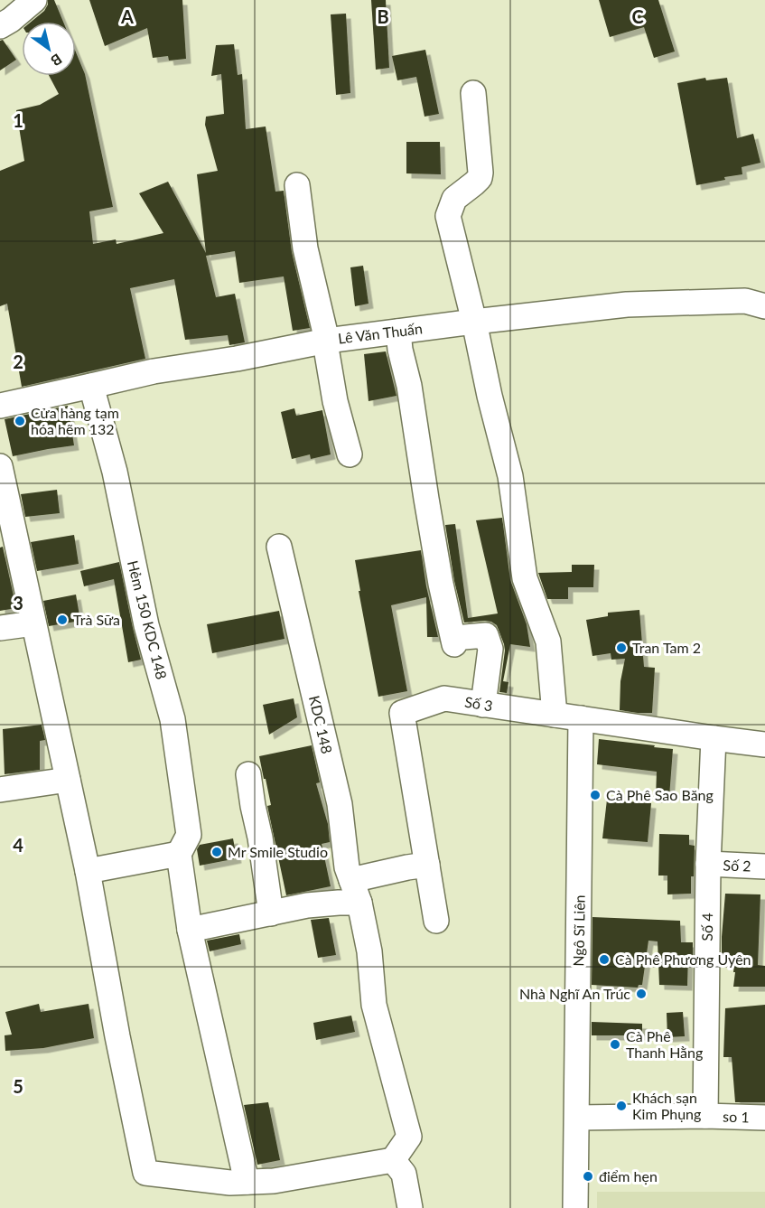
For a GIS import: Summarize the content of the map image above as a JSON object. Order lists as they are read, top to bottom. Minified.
{"streets":{"street":["Lê Văn Thuấn","Hẻm 150 KDC 148","Số 3","KDC 148","Số 2","Số 4","Ngô Sĩ Liên","so 1"]},"crossings":[["Lê Văn Thuấn","Hẻm 150 KDC 148"],["Số 3","Số 4"],["Số 3","Ngô Sĩ Liên"],["Số 2","Số 4"],["Số 4","so 1"],["Ngô Sĩ Liên","so 1"]],"places":["Cửa hàng tạm hóa hẽm 132","Trà Sữa","Tran Tam 2","Cà Phê Sao Băng","Mr Smile Studio","Cà Phê Phương Uyên","Nhà Nghĩ An Trúc","Cà Phê Thanh Hằng","Khách sạn Kim Phụng","điểm hẹn"],"north":"bottom right","grid":{"columns":["A","B","C"],"rows":["1","2","3","4","5"]}}
